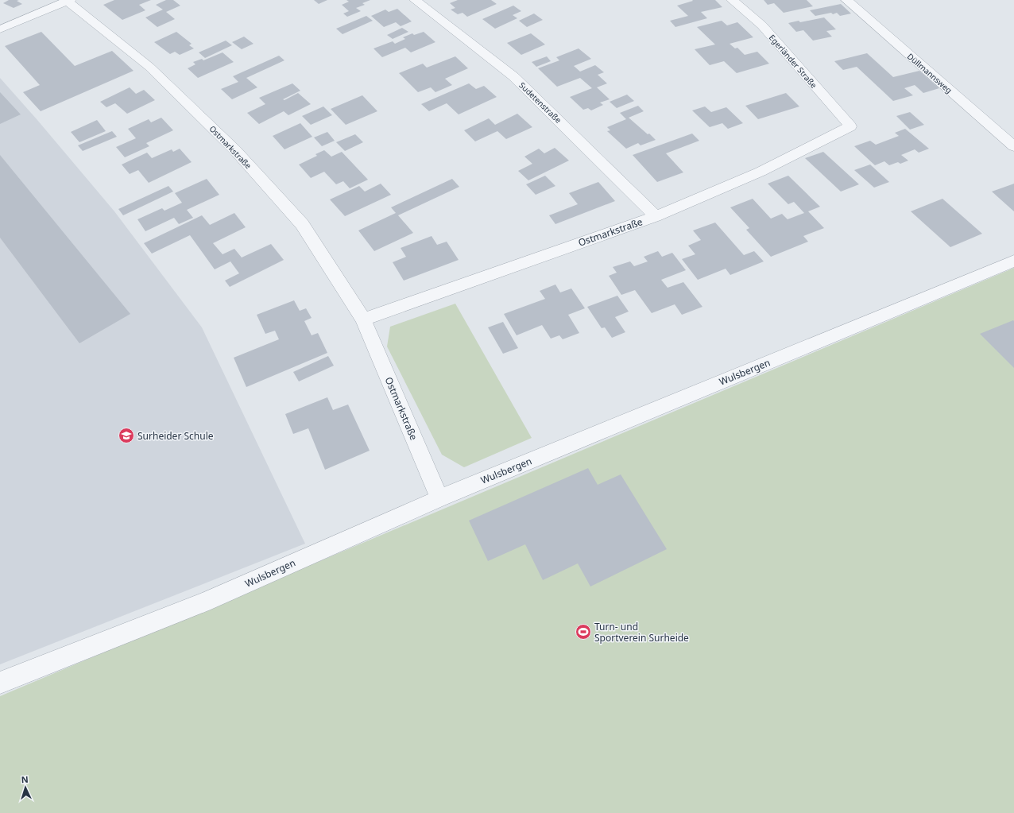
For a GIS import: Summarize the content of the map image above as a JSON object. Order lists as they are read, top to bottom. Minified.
{"streets":{"street":["Egerländer Straße","Düllmannsweg","Sudetenstraße","Ostmarkstraße","Wulsbergen"]},"crossings":[["Egerländer Straße","Ostmarkstraße"],["Sudetenstraße","Ostmarkstraße"],["Ostmarkstraße","Wulsbergen"]],"places":{"school or university":["Surheider Schule"],"sports":["Turn- und Sportverein Surheide"]},"north":"top"}
